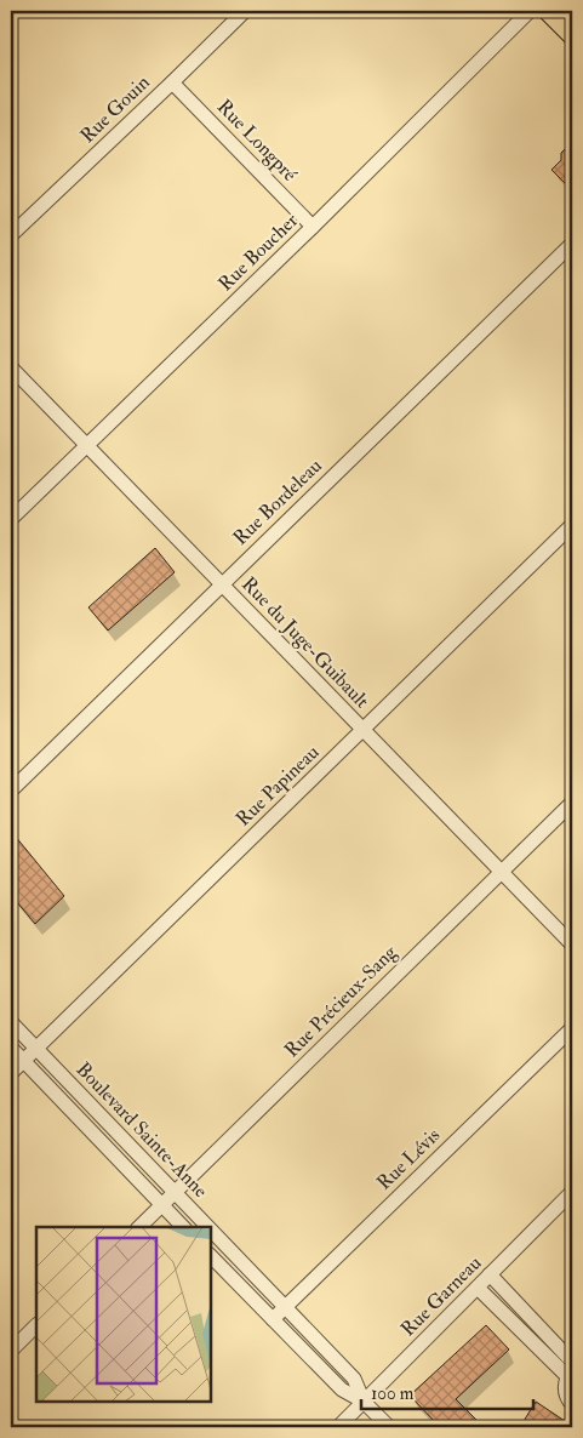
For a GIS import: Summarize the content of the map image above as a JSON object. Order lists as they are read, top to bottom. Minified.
{"streets":{"street":["Rue Gouin","Rue Longpré","Rue Boucher","Rue Bordeleau","Rue du Juge-Guibault","Rue Papineau","Rue Précieux-Sang","Boulevard Sainte-Anne","Rue Lévis","Rue Garneau"]},"crossings":[["Rue Gouin","Rue Longpré"],["Rue Longpré","Rue Boucher"],["Rue Boucher","Rue du Juge-Guibault"],["Rue Bordeleau","Rue du Juge-Guibault"],["Rue du Juge-Guibault","Rue Papineau"],["Rue du Juge-Guibault","Rue Précieux-Sang"],["Rue Papineau","Boulevard Sainte-Anne"],["Rue Précieux-Sang","Boulevard Sainte-Anne"],["Boulevard Sainte-Anne","Rue Lévis"],["Boulevard Sainte-Anne","Rue Garneau"]],"scale_bar":"100 m"}
